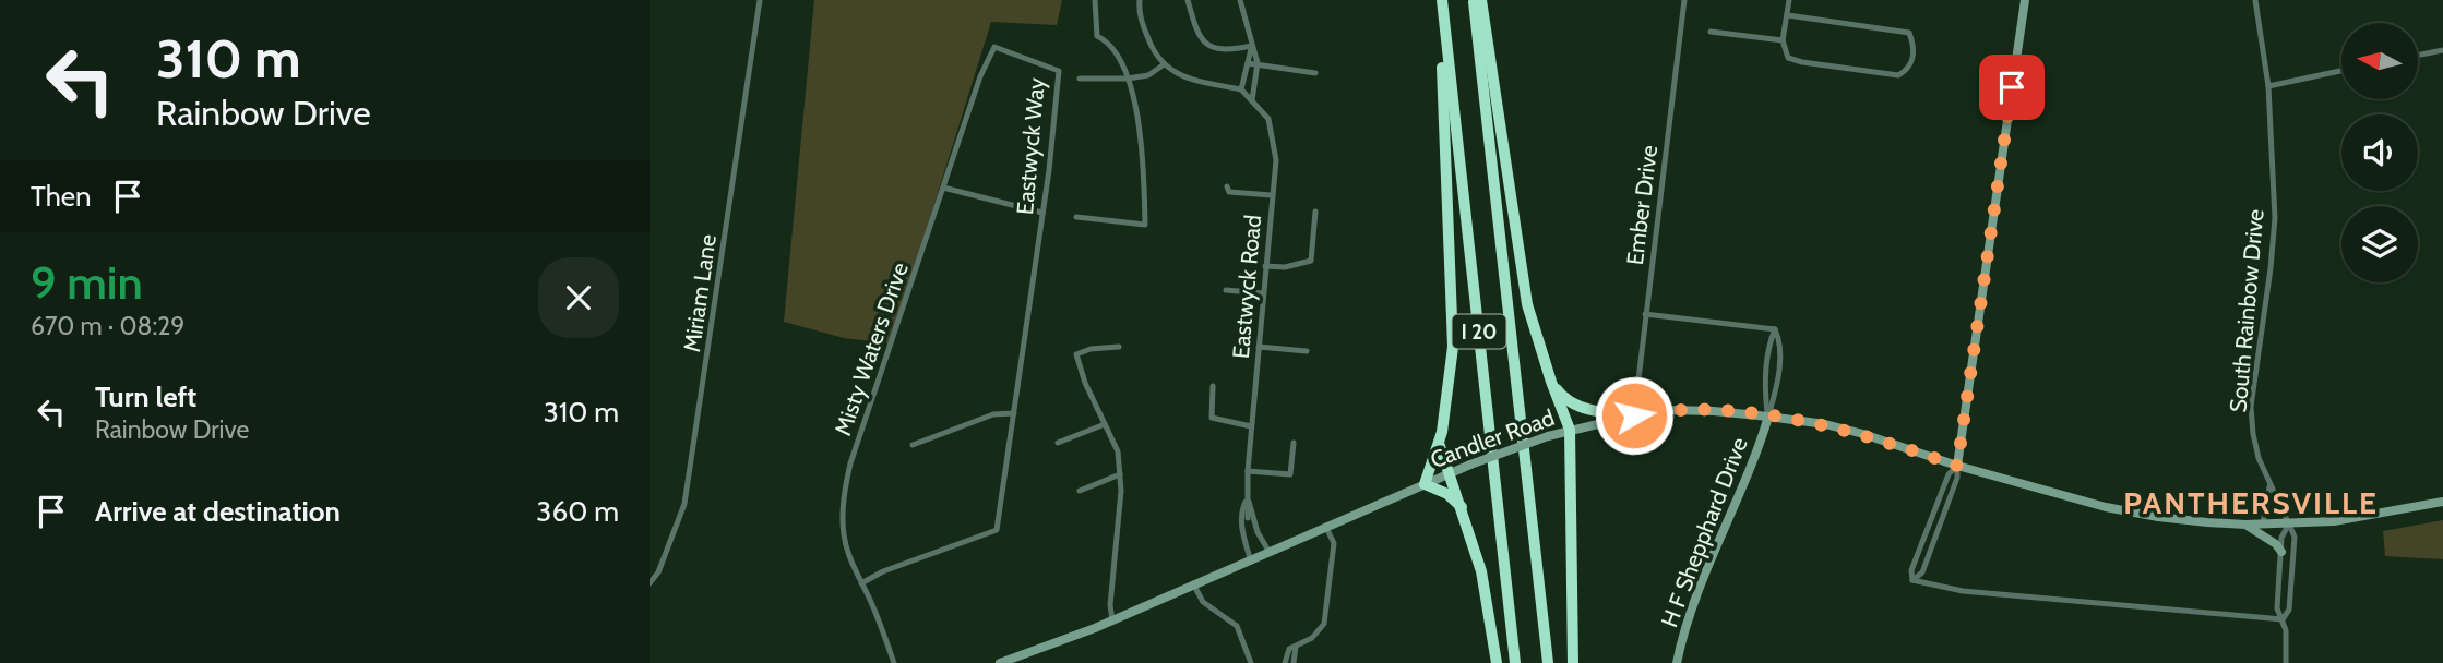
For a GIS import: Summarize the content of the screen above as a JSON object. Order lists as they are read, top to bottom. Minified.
{"streets":{"highway":["I 20"],"main road":["Candler Road","H F Shepphard Drive"],"street":["Eastwyck Way","Ember Drive","Eastwyck Road","Miriam Lane","South Rainbow Drive","Misty Waters Drive"]},"crossings":[["Eastwyck Way","Misty Waters Drive"],["Ember Drive","Candler Road"],["Eastwyck Road","Candler Road"],["South Rainbow Drive","Candler Road"],["Candler Road","H F Shepphard Drive"]],"districts":["PANTHERSVILLE"],"north":"left","page":{"turn":["310 m","Rainbow Drive"],"then":"Then","heading":["9 min","670 m · 08:29"],"list":[{"name":"Turn left","note":"Rainbow Drive","value":"310 m"},{"name":"Arrive at destination","value":"360 m"}]}}
